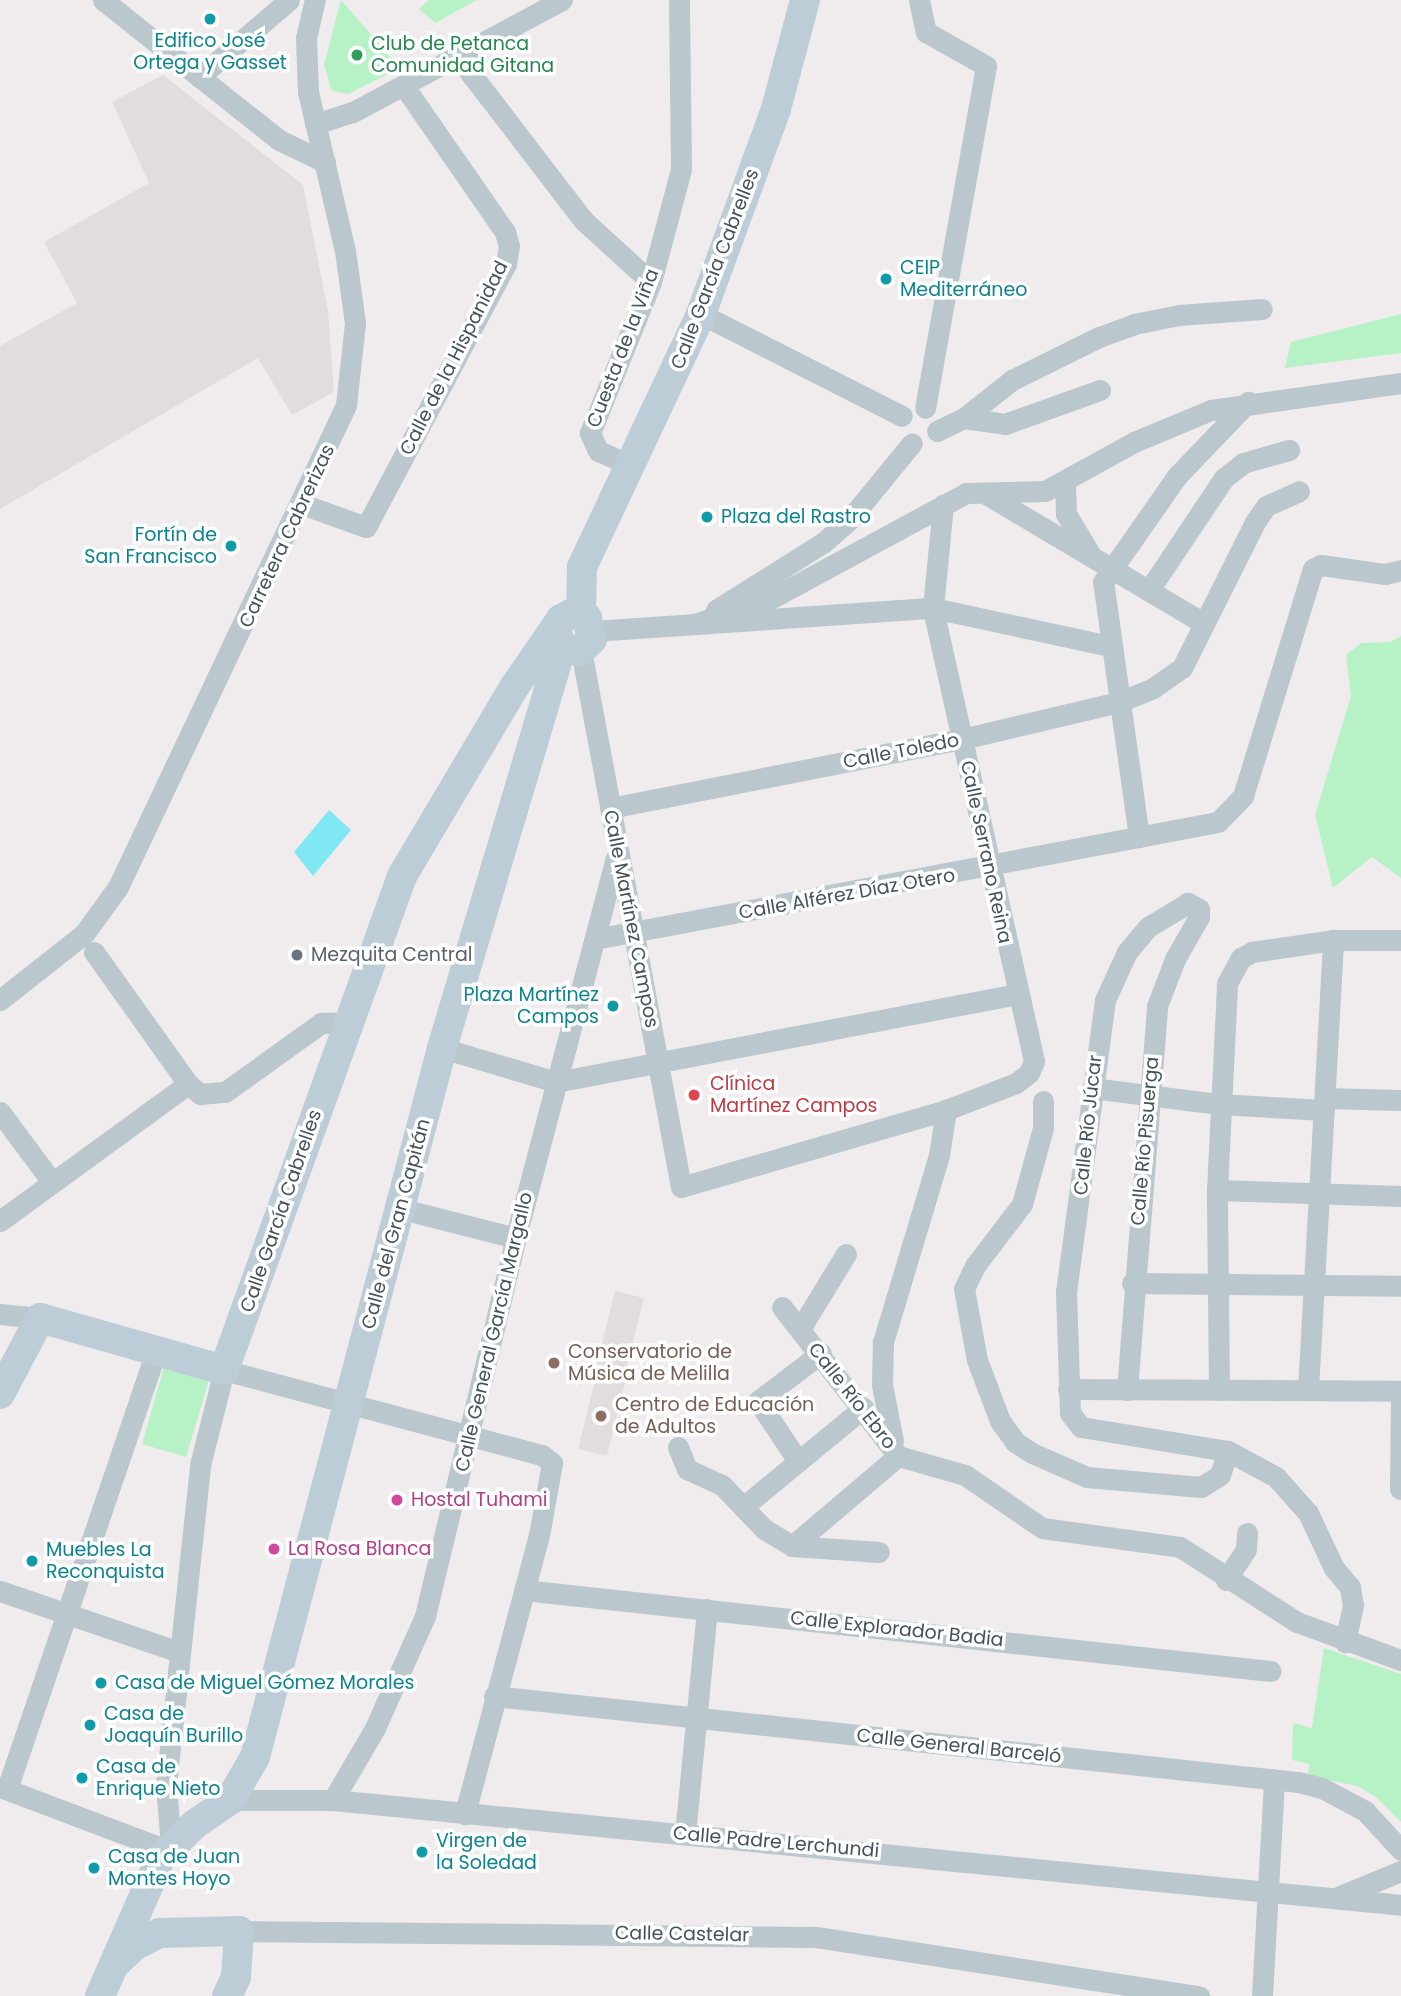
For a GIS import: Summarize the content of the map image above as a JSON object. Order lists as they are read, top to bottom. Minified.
{"streets":{"main road":["Calle García Cabrelles","Calle del Gran Capitán","Calle Castelar"],"street":["Cuesta de la Viña","Calle de la Hispanidad","Carretera Cabrerizas","Calle Toledo","Calle Serrano Reina","Calle Alférez Díaz Otero","Calle Martínez Campos","Calle Río Júcar","Calle Río Pisuerga","Calle General García Margallo","Calle Río Ebro","Calle Explorador Badia","Calle General Barceló","Calle Padre Lerchundi"]},"crossings":[["Calle García Cabrelles","Cuesta de la Viña"],["Calle García Cabrelles","Calle Martínez Campos"],["Calle García Cabrelles","Calle del Gran Capitán"],["Calle de la Hispanidad","Carretera Cabrerizas"],["Calle Toledo","Calle Serrano Reina"],["Calle Toledo","Calle Martínez Campos"],["Calle Serrano Reina","Calle Alférez Díaz Otero"],["Calle Serrano Reina","Calle Martínez Campos"],["Calle Alférez Díaz Otero","Calle Martínez Campos"],["Calle Alférez Díaz Otero","Calle General García Margallo"],["Calle Martínez Campos","Calle del Gran Capitán"],["Calle Martínez Campos","Calle General García Margallo"],["Calle Río Júcar","Calle Río Pisuerga"],["Calle del Gran Capitán","Calle Padre Lerchundi"],["Calle General García Margallo","Calle Padre Lerchundi"]],"places":["Edifico José Ortega y Gasset","Club de Petanca Comunidad Gitana","CEIP Mediterráneo","Plaza del Rastro","Fortín de San Francisco","Mezquita Central","Plaza Martínez Campos","Clínica Martínez Campos","Conservatorio de Música de Melilla","Centro de Educación de Adultos","Hostal Tuhami","La Rosa Blanca","Muebles La Reconquista","Casa de Miguel Gómez Morales","Casa de Joaquín Burillo","Casa de Enrique Nieto","Virgen de la Soledad","Casa de Juan Montes Hoyo"]}
